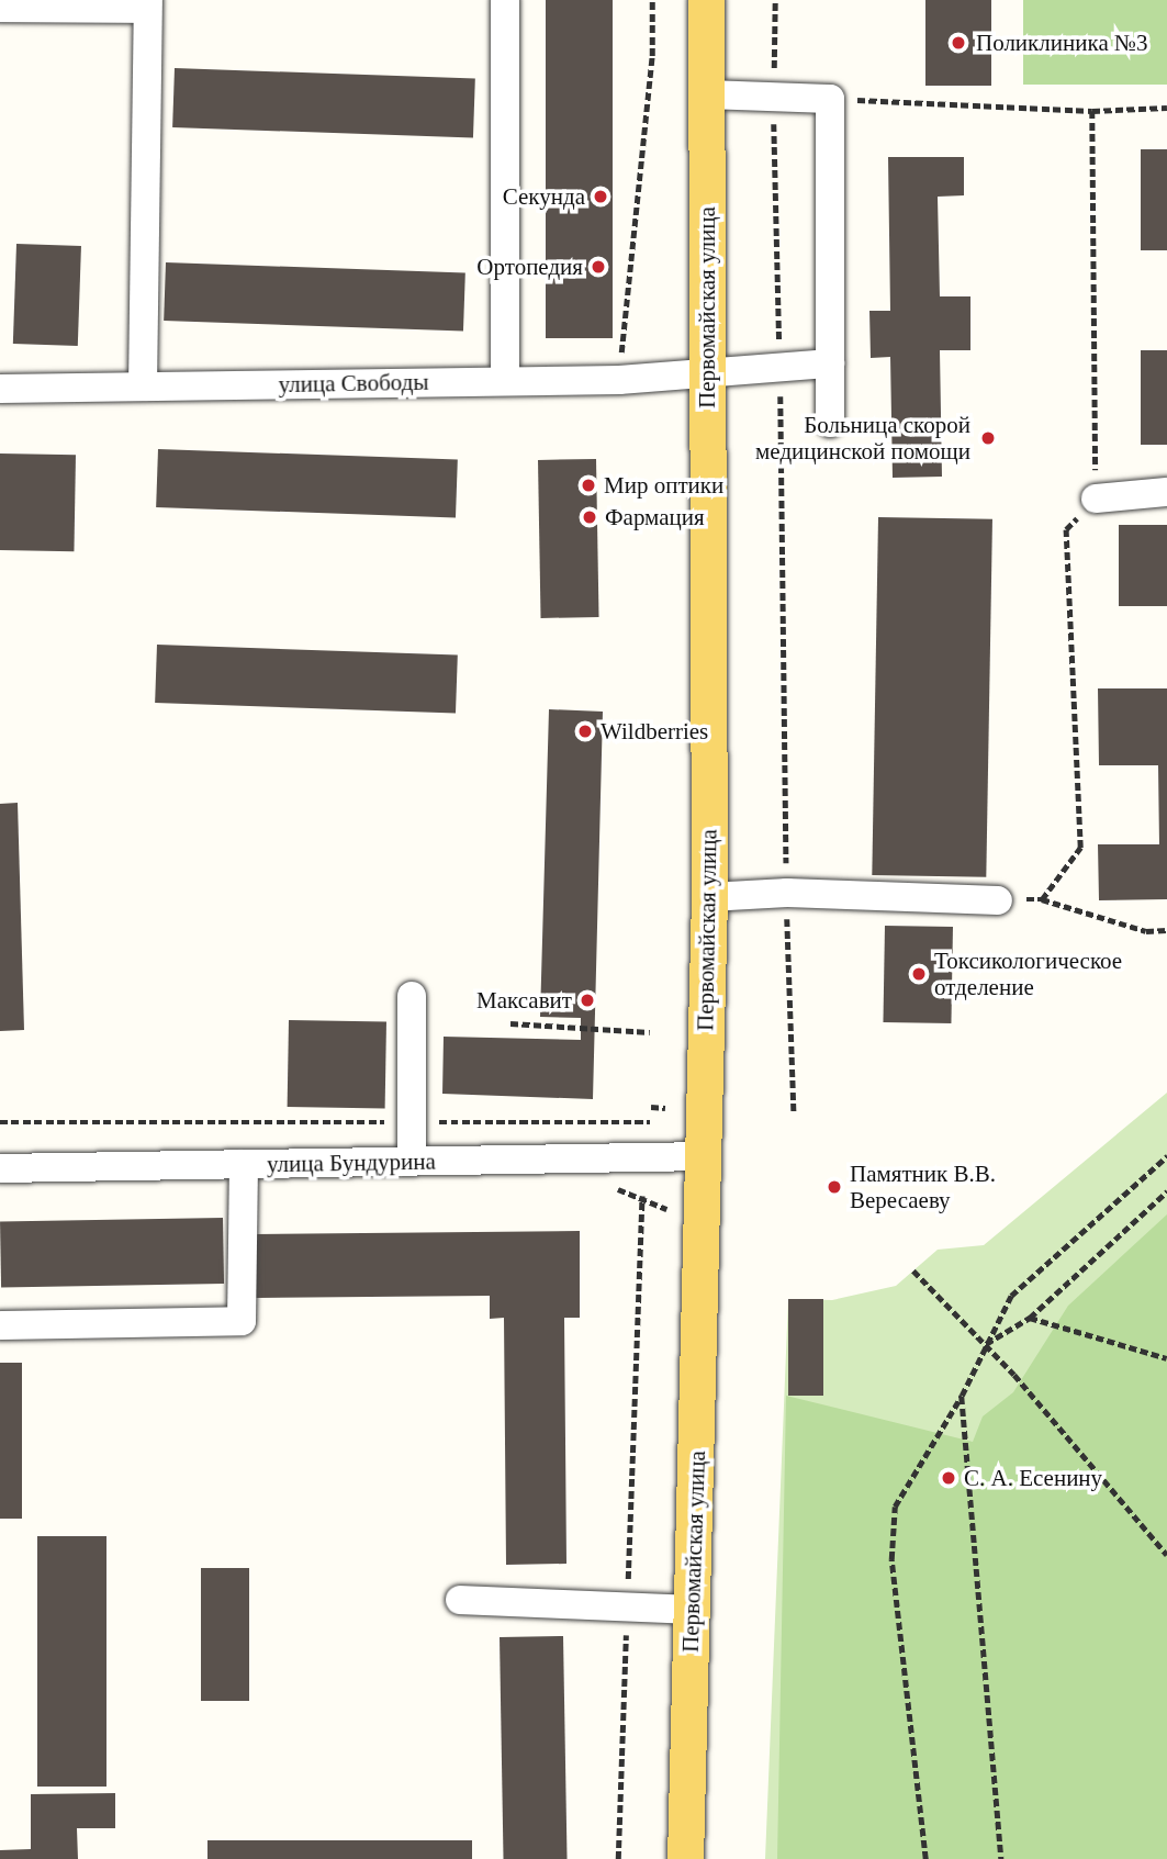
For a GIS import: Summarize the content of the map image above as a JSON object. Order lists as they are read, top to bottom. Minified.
{"streets":{"main road":["Первомайская улица"],"street":["улица Свободы","улица Бундурина"]},"crossings":[["Первомайская улица","улица Свободы"],["Первомайская улица","улица Бундурина"]],"places":["Поликлиника №3","Секунда","Ортопедия","Больница скорой медицинской помощи","Мир оптики","Фармация","Wildberries","Токсикологическое отделение","Максавит","Памятник В.В. Вересаеву","С. А. Есенину"]}
